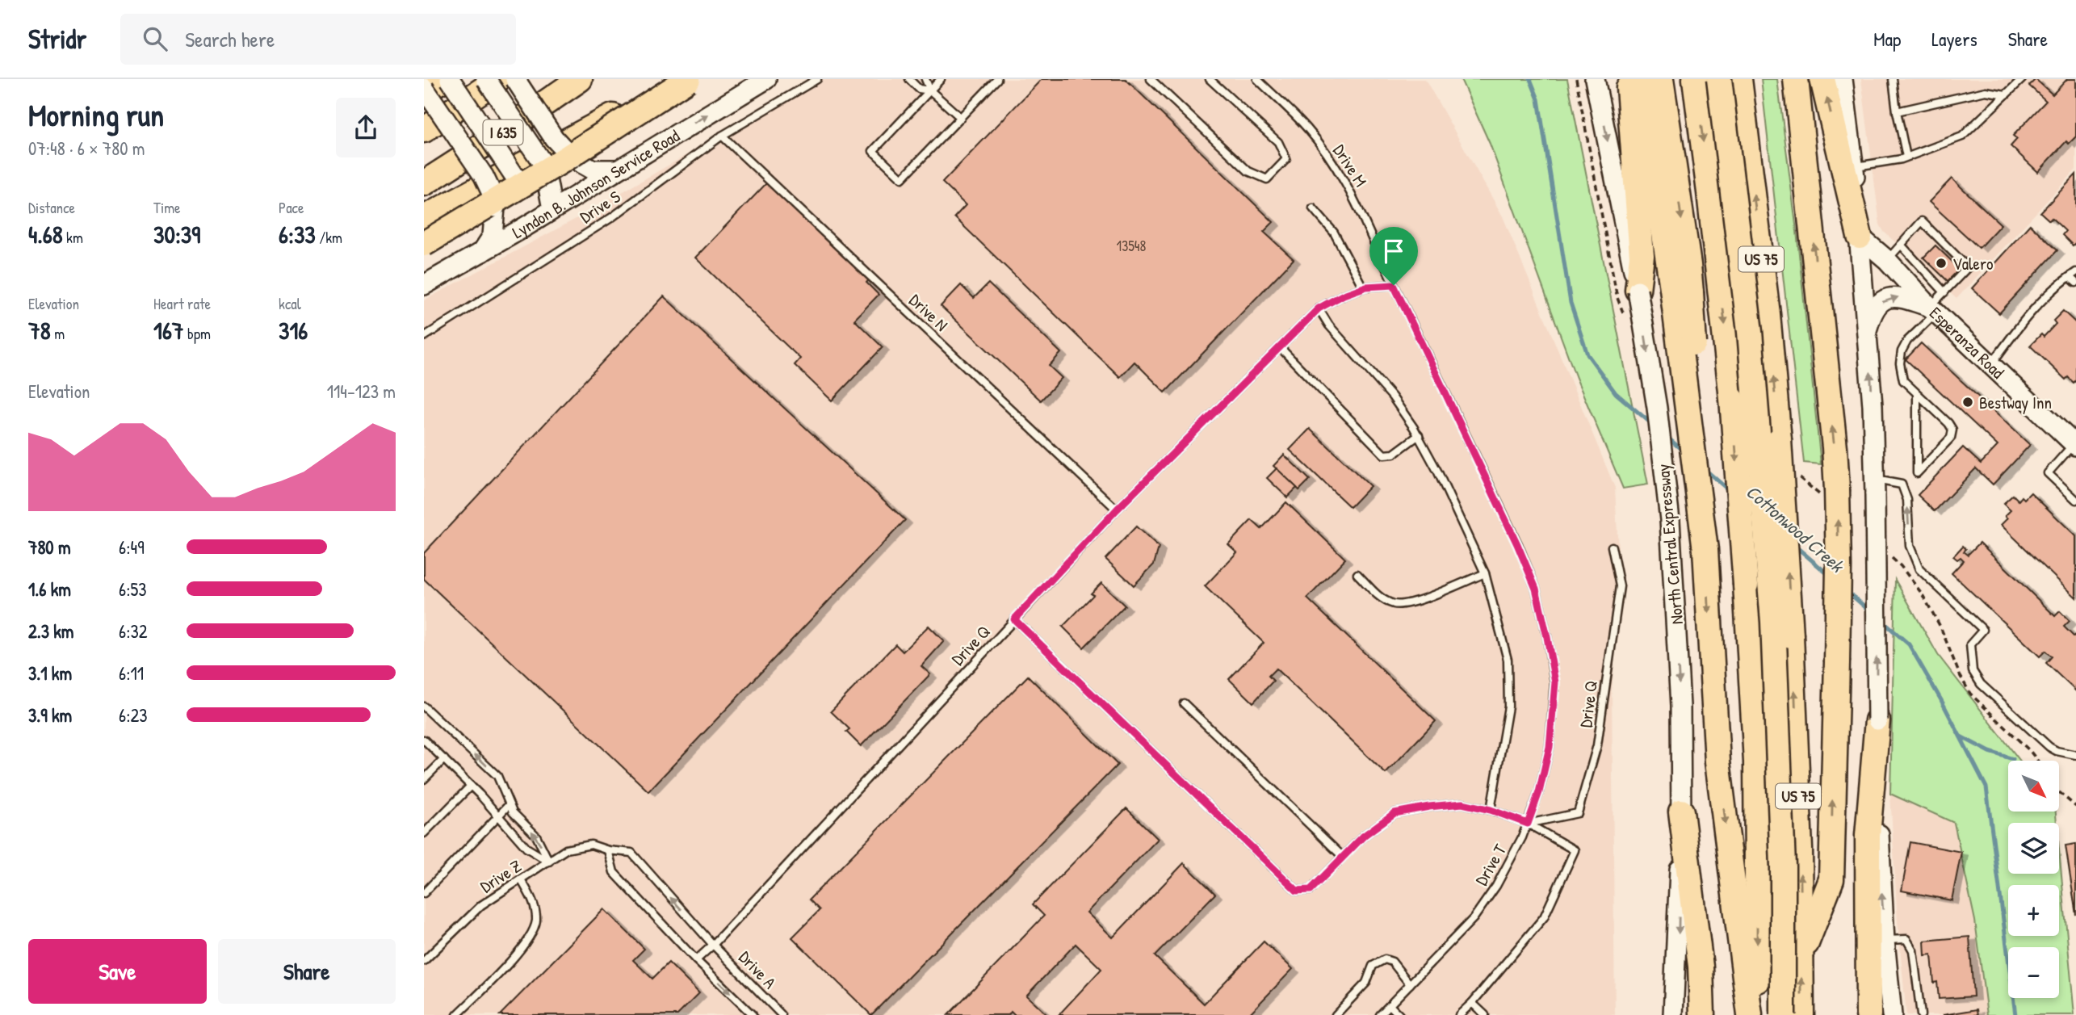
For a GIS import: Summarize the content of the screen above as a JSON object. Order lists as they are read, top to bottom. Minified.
{"streets":{"highway":["I 635","US 75"],"main road":["Lyndon B. Johnson Service Road","Esperanza Road","North Central Expressway"],"lane":["Drive M","Drive S","Drive N","Drive Q","Drive T","Drive Z","Drive A"]},"crossings":[["Drive M","Drive Q"],["Drive M","Drive T"],["Drive S","Drive N"],["Drive N","Drive Q"],["Drive Q","Drive T"],["Drive Q","Drive Z"],["Drive Q","Drive A"],["Drive Z","Drive A"]],"one_way":["Lyndon B. Johnson Service Road","North Central Expressway"],"water":["Cottonwood Creek"],"places":["Valero","Bestway Inn"],"house_numbers":["13548"],"north":"bottom right","page":{"header":"Stridr","search":"Search here","nav":["Map","Layers","Share"],"heading":["Morning run","07:48 · 6 × 780 m"],"stats":[["Distance","4.68 km"],["Time","30:39"],["Pace","6:33 /km"],["Elevation","78 m"],["Heart rate","167 bpm"],["kcal","316"]],"chart":["Elevation","114–123 m"],"list":[{"name":"780 m","note":"6:49"},{"name":"1.6 km","note":"6:53"},{"name":"2.3 km","note":"6:32"},{"name":"3.1 km","note":"6:11"},{"name":"3.9 km","note":"6:23"}],"map_buttons":["+","−"],"buttons":["Save","Share"]}}
